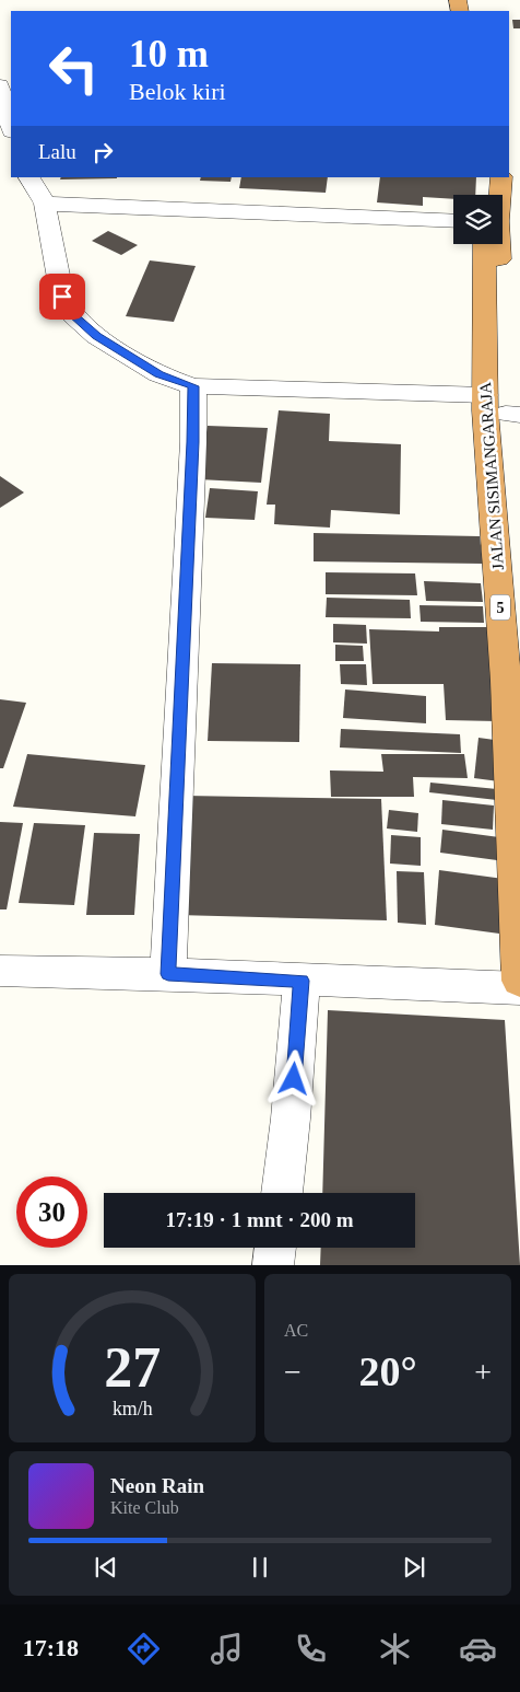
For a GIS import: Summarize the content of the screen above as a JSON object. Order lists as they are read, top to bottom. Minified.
{"streets":{"highway":["JALAN SISIMANGARAJA","5"]},"page":{"turn":["10 m","Belok kiri"],"then":"Lalu","limit":"30","trip":"17:19 · 1 mnt · 200 m","tile":"AC","heat":["−","20°","+"],"song":["Neon Rain","Kite Club"],"tabs":"17:18","gauge":["27","km/h"]}}
